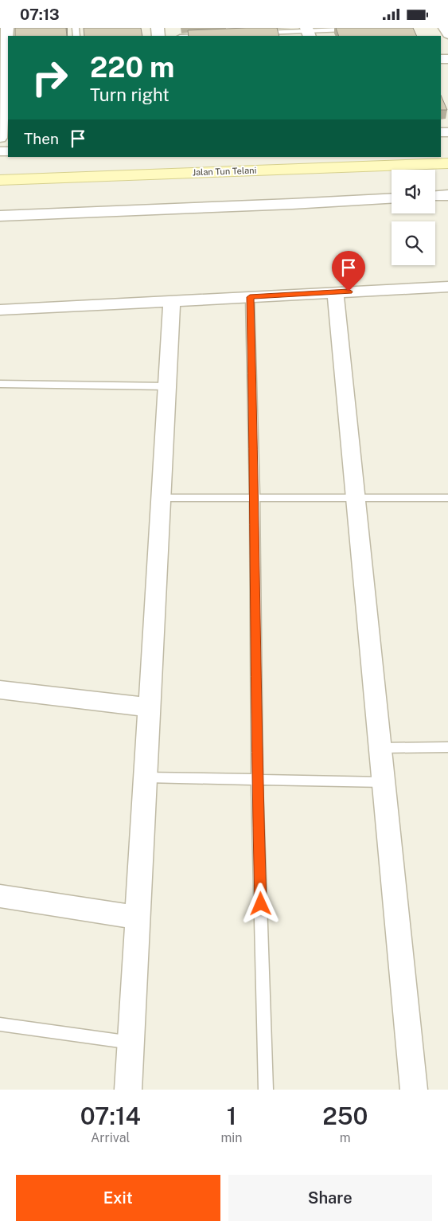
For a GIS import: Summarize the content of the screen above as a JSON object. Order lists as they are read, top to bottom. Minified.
{"streets":{"street":["Jalan Tun Telani"]},"page":{"status":"07:13","turn":["220 m","Turn right"],"then":"Then","eta":["07:14","Arrival","1","min","250","m"],"buttons":["Exit","Share"]}}
